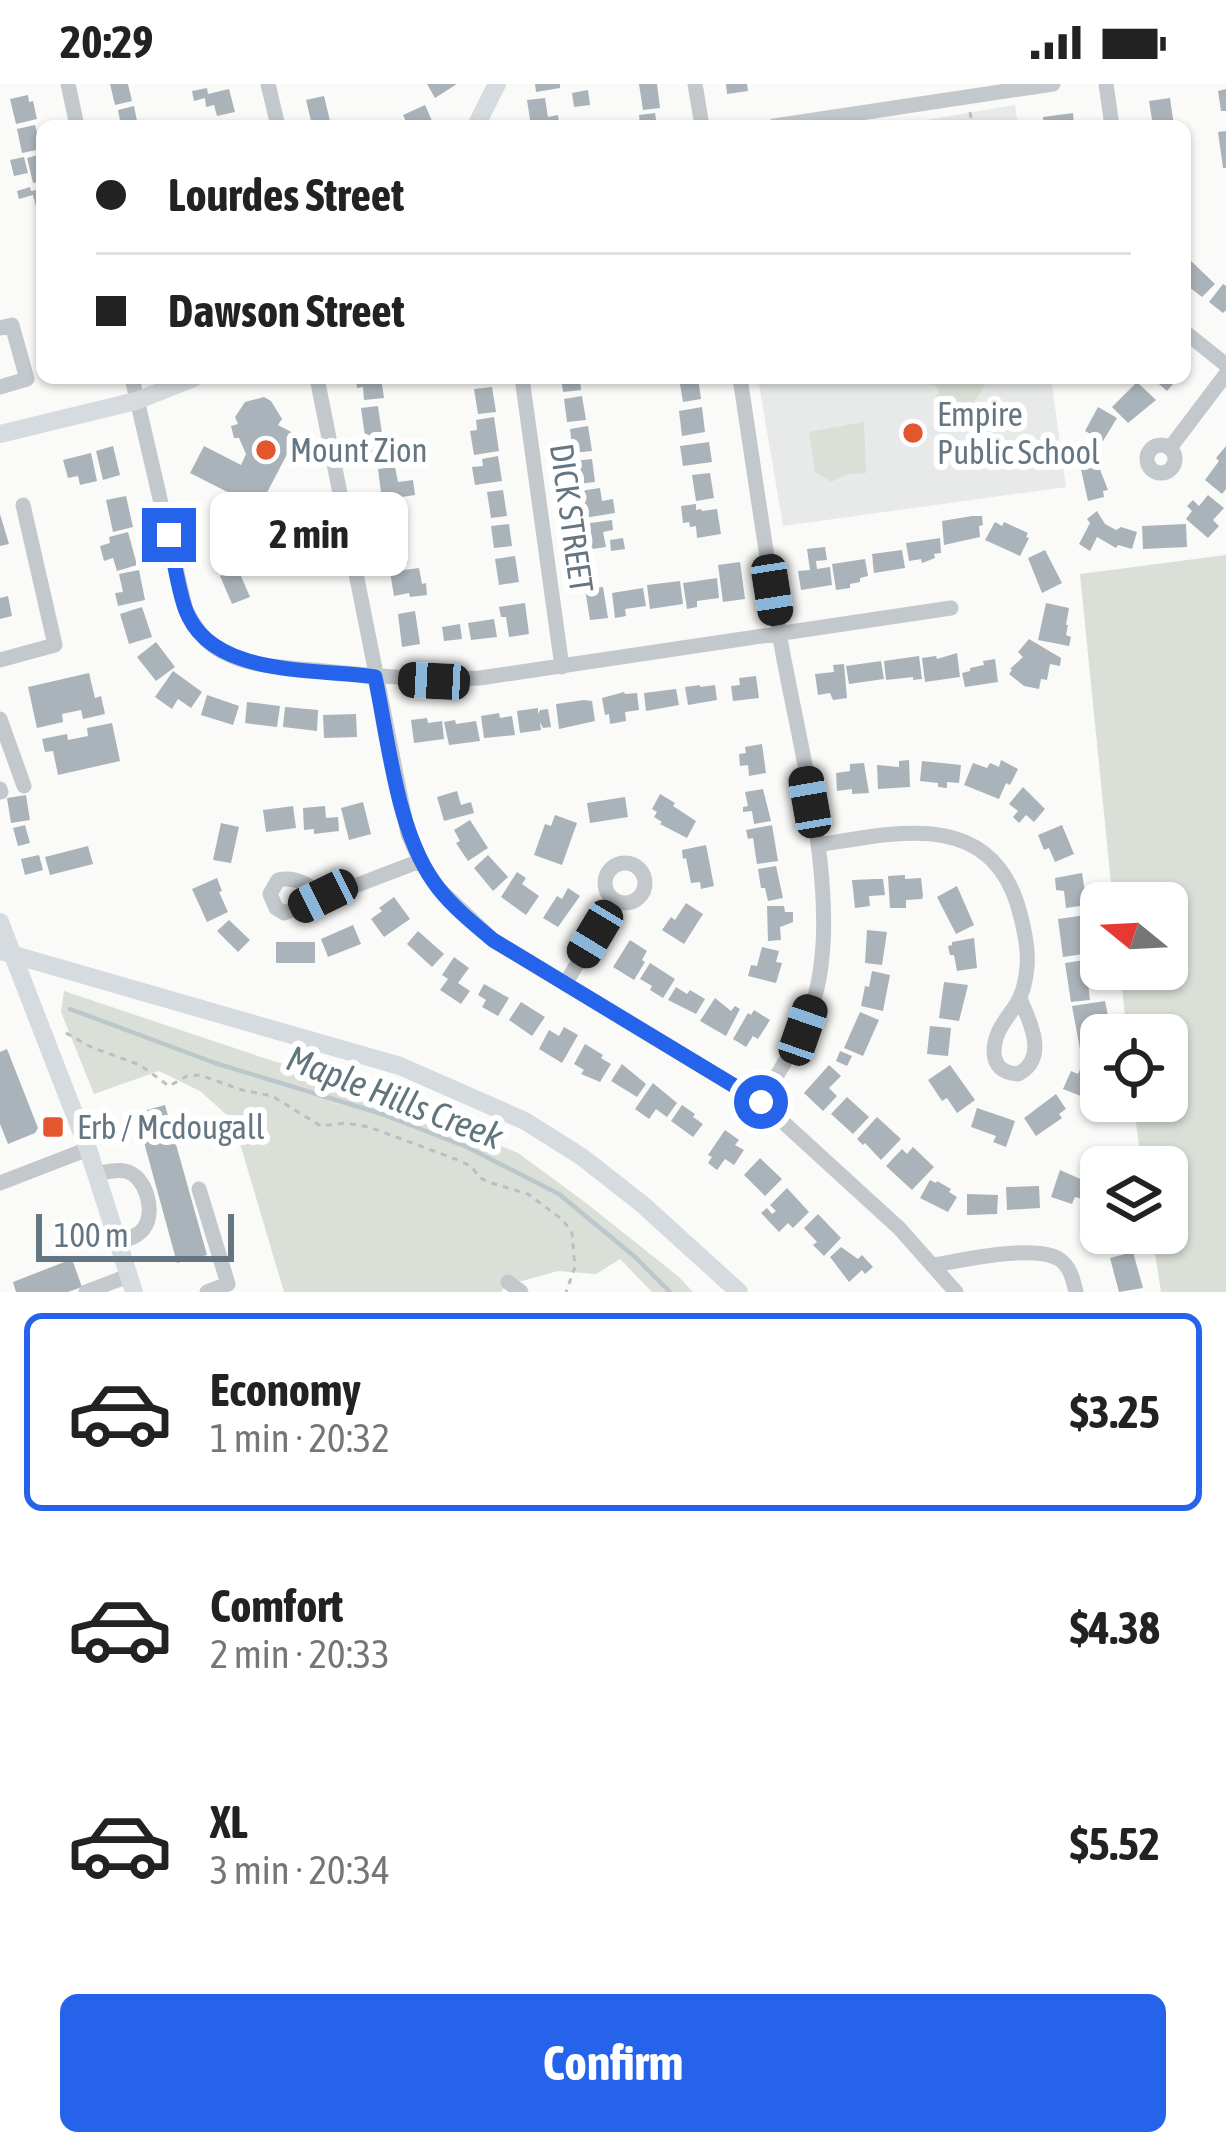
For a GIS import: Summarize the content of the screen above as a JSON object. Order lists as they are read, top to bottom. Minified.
{"streets":{"street":["DICK STREET"]},"water":["Maple Hills Creek"],"places":{"other":["Empire Public School","Mount Zion"],"transit":["Erb / Mcdougall"]},"scale_bar":"100 m","north":"left","page":{"status":"20:29","banner":["Lourdes Street","Dawson Street"],"bubble":"2 min","scale":"100 m","list":[{"name":"Economy","note":"1 min · 20:32","value":"$3.25"},{"name":"Comfort","note":"2 min · 20:33","value":"$4.38"},{"name":"XL","note":"3 min · 20:34","value":"$5.52"}],"buttons":"Confirm"}}
